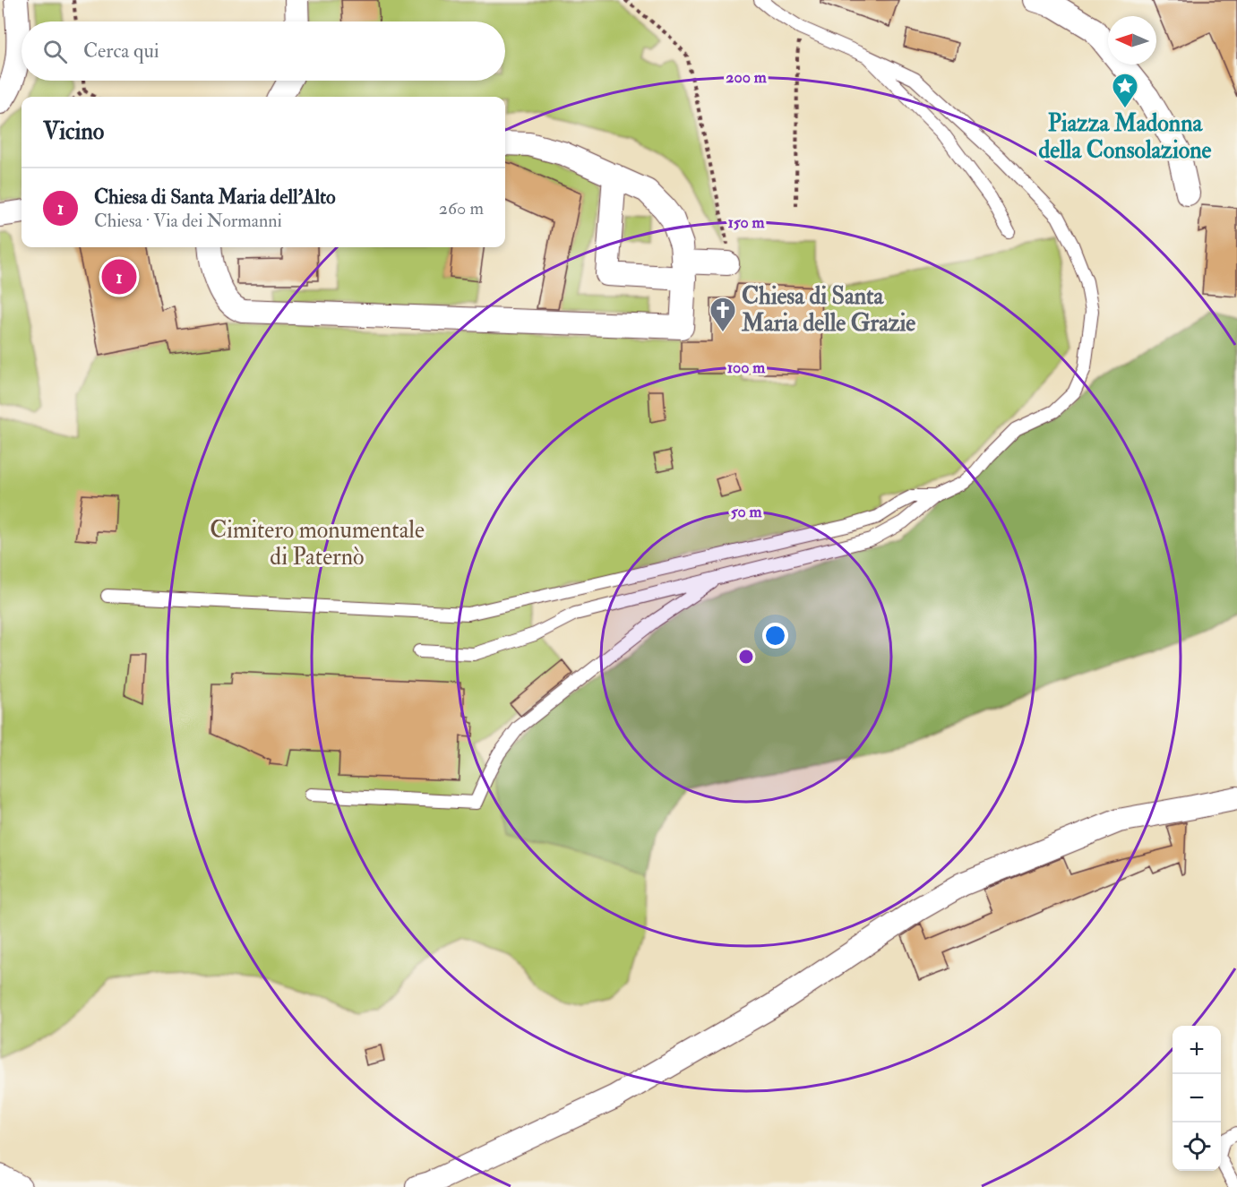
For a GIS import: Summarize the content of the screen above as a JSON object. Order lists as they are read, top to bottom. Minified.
{"parks":["Cimitero monumentale di Paternò"],"places":{"place":["Piazza Madonna della Consolazione"],"church":["Chiesa di Santa Maria delle Grazie"]},"north":"left","page":{"search":"Cerca qui","heading":"Vicino","list":[{"mark":"1","name":"Chiesa di Santa Maria dell'Alto","note":"Chiesa · Via dei Normanni","value":"260 m"}],"pins":"1","map_buttons":["+","−"]},"rings":["200 m","150 m","100 m","50 m"]}
